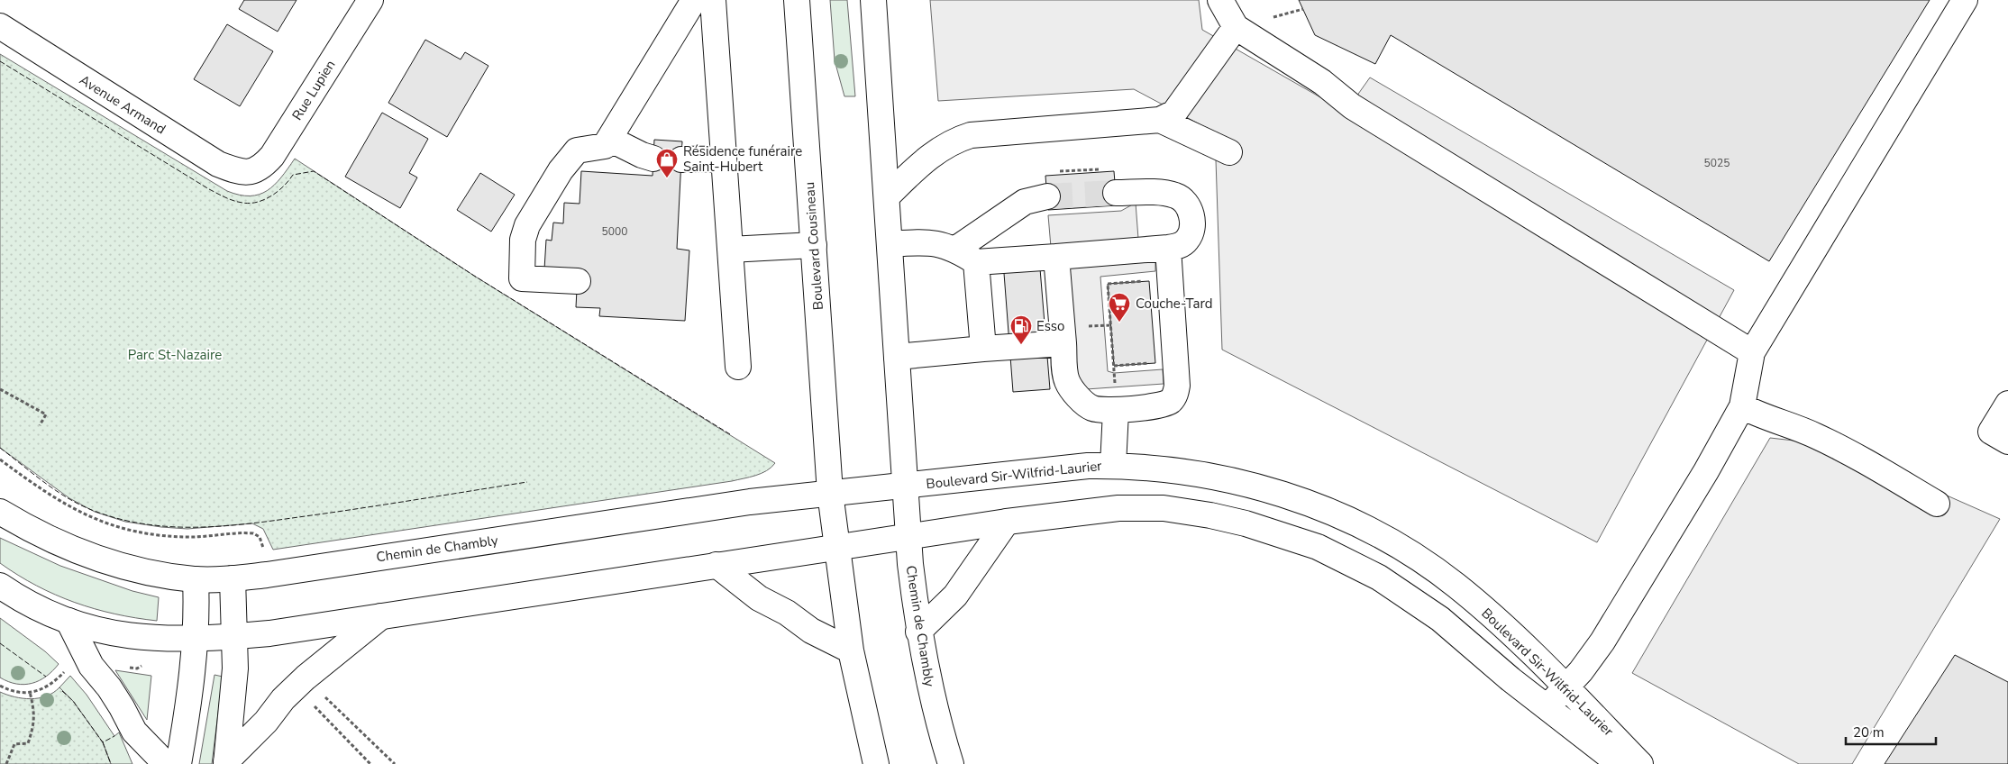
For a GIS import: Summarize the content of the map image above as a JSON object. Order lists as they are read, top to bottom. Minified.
{"streets":{"main road":["Rue Lupien","Avenue Armand","Boulevard Cousineau","Boulevard Sir-Wilfrid-Laurier","Chemin de Chambly"]},"crossings":[["Rue Lupien","Avenue Armand"],["Boulevard Cousineau","Boulevard Sir-Wilfrid-Laurier"],["Boulevard Cousineau","Chemin de Chambly"],["Boulevard Sir-Wilfrid-Laurier","Chemin de Chambly"]],"parks":["Parc St-Nazaire"],"places":{"shop":["Résidence funéraire Saint-Hubert"],"supermarket":["Couche-Tard"],"fuel station":["Esso"]},"house_numbers":["5025","5000"],"scale_bar":"20 m"}
